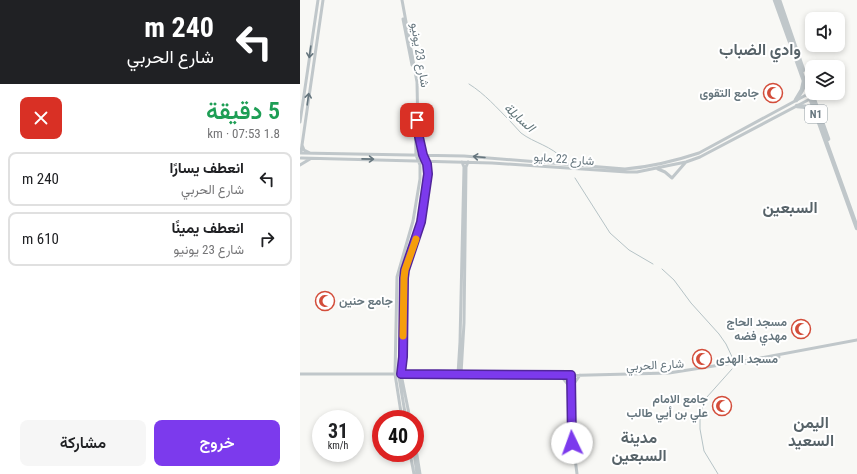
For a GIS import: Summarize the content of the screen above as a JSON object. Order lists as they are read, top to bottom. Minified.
{"streets":{"highway":["N1"],"street":["شارع 23 يونيو","شارع 22 مايو","شارع الحربي"]},"crossings":[["شارع 23 يونيو","شارع 22 مايو"],["شارع 23 يونيو","شارع الحربي"]],"districts":["وادي الضباب","السبعين","اليمن السعيد","مدينة السبعين"],"water":["السايلة"],"places":{"mosque":["جامع التقوى","جامع حنين","مسجد الحاج مهدي فضه","مسجد الهدى","جامع الامام علي بن أيي طالب"]},"page":{"turn":["240 m","شارع الحربي"],"heading":["5 دقيقة","1.8 km · 07:53"],"list":[{"name":"انعطف يسارًا","note":"شارع الحربي","value":"240 m"},{"name":"انعطف يمينًا","note":"شارع 23 يونيو","value":"610 m"}],"speed":"31 km/h","limit":"40","buttons":["خروج","مشاركة"]}}
